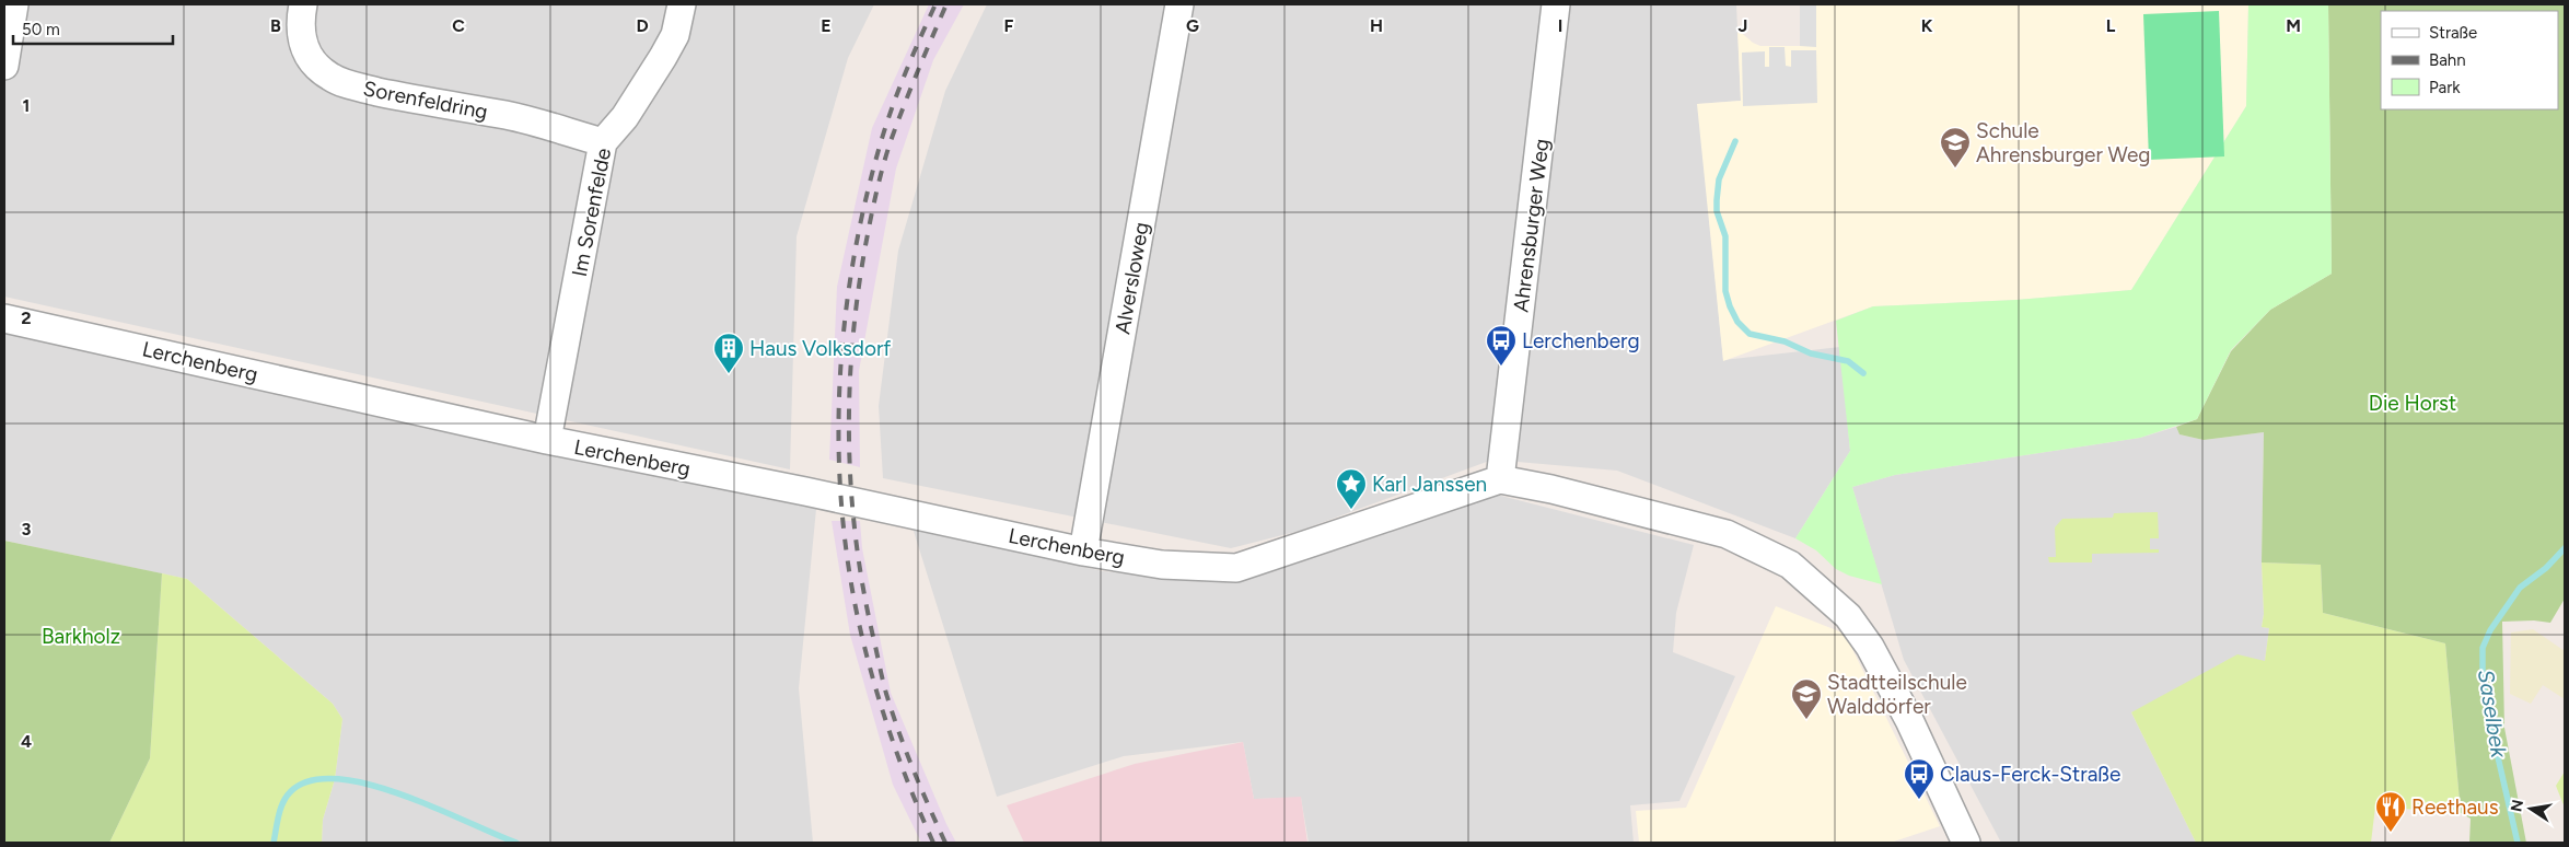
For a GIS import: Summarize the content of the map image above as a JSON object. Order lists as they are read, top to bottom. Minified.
{"streets":{"street":["Sorenfeldring","Im Sorenfelde","Ahrensburger Weg","Alversloweg","Lerchenberg"]},"crossings":[["Sorenfeldring","Im Sorenfelde"],["Im Sorenfelde","Lerchenberg"],["Ahrensburger Weg","Lerchenberg"],["Alversloweg","Lerchenberg"]],"water":["Saselbek"],"parks":["Die Horst","Barkholz"],"places":{"school or university":["Schule Ahrensburger Weg","Stadtteilschule Walddörfer"],"bus stop":["Lerchenberg","Claus-Ferck-Straße"],"building":["Haus Volksdorf"],"place":["Karl Janssen"],"restaurant":["Reethaus"]},"legend":["Straße","Bahn","Park"],"scale_bar":"50 m","north":"left","grid":{"columns":["B","C","D","E","F","G","H","I","J","K","L","M"],"rows":["1","2","3","4"]}}
